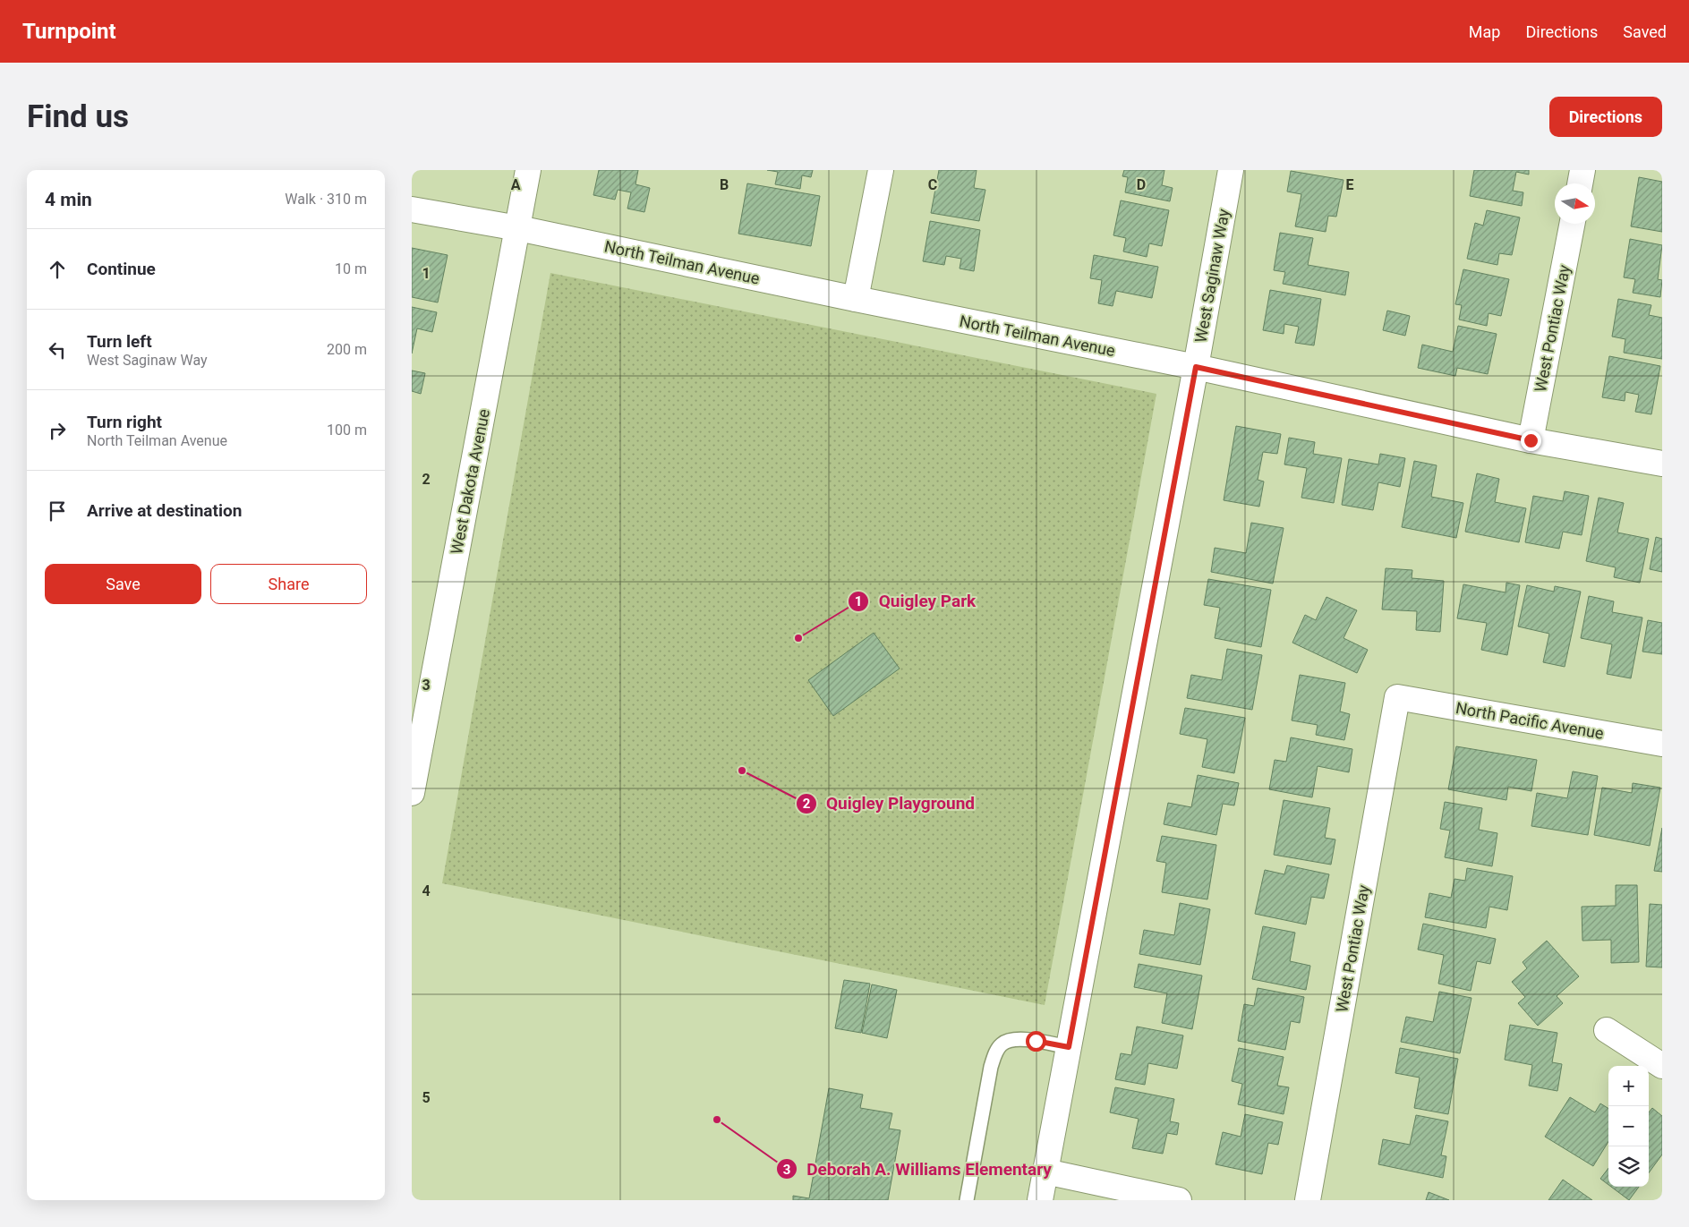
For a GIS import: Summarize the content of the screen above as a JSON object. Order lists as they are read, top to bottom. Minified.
{"streets":{"street":["North Teilman Avenue","West Saginaw Way","West Pontiac Way","West Dakota Avenue","North Pacific Avenue"]},"crossings":[["North Teilman Avenue","West Saginaw Way"],["North Teilman Avenue","West Pontiac Way"],["North Teilman Avenue","West Dakota Avenue"],["West Pontiac Way","North Pacific Avenue"]],"places":["Quigley Park","Quigley Playground","Deborah A. Williams Elementary"],"north":"right","page":{"header":"Turnpoint","nav":["Map","Directions","Saved"],"buttons":["Directions",["Save","Share"]],"title":"Find us","heading":["4 min","Walk · 310 m"],"list":[["Continue","10 m"],["Turn left","West Saginaw Way","200 m"],["Turn right","North Teilman Avenue","100 m"],"Arrive at destination"],"map_buttons":["+","−"]},"grid":{"columns":["A","B","C","D","E"],"rows":["1","2","3","4","5"]}}
